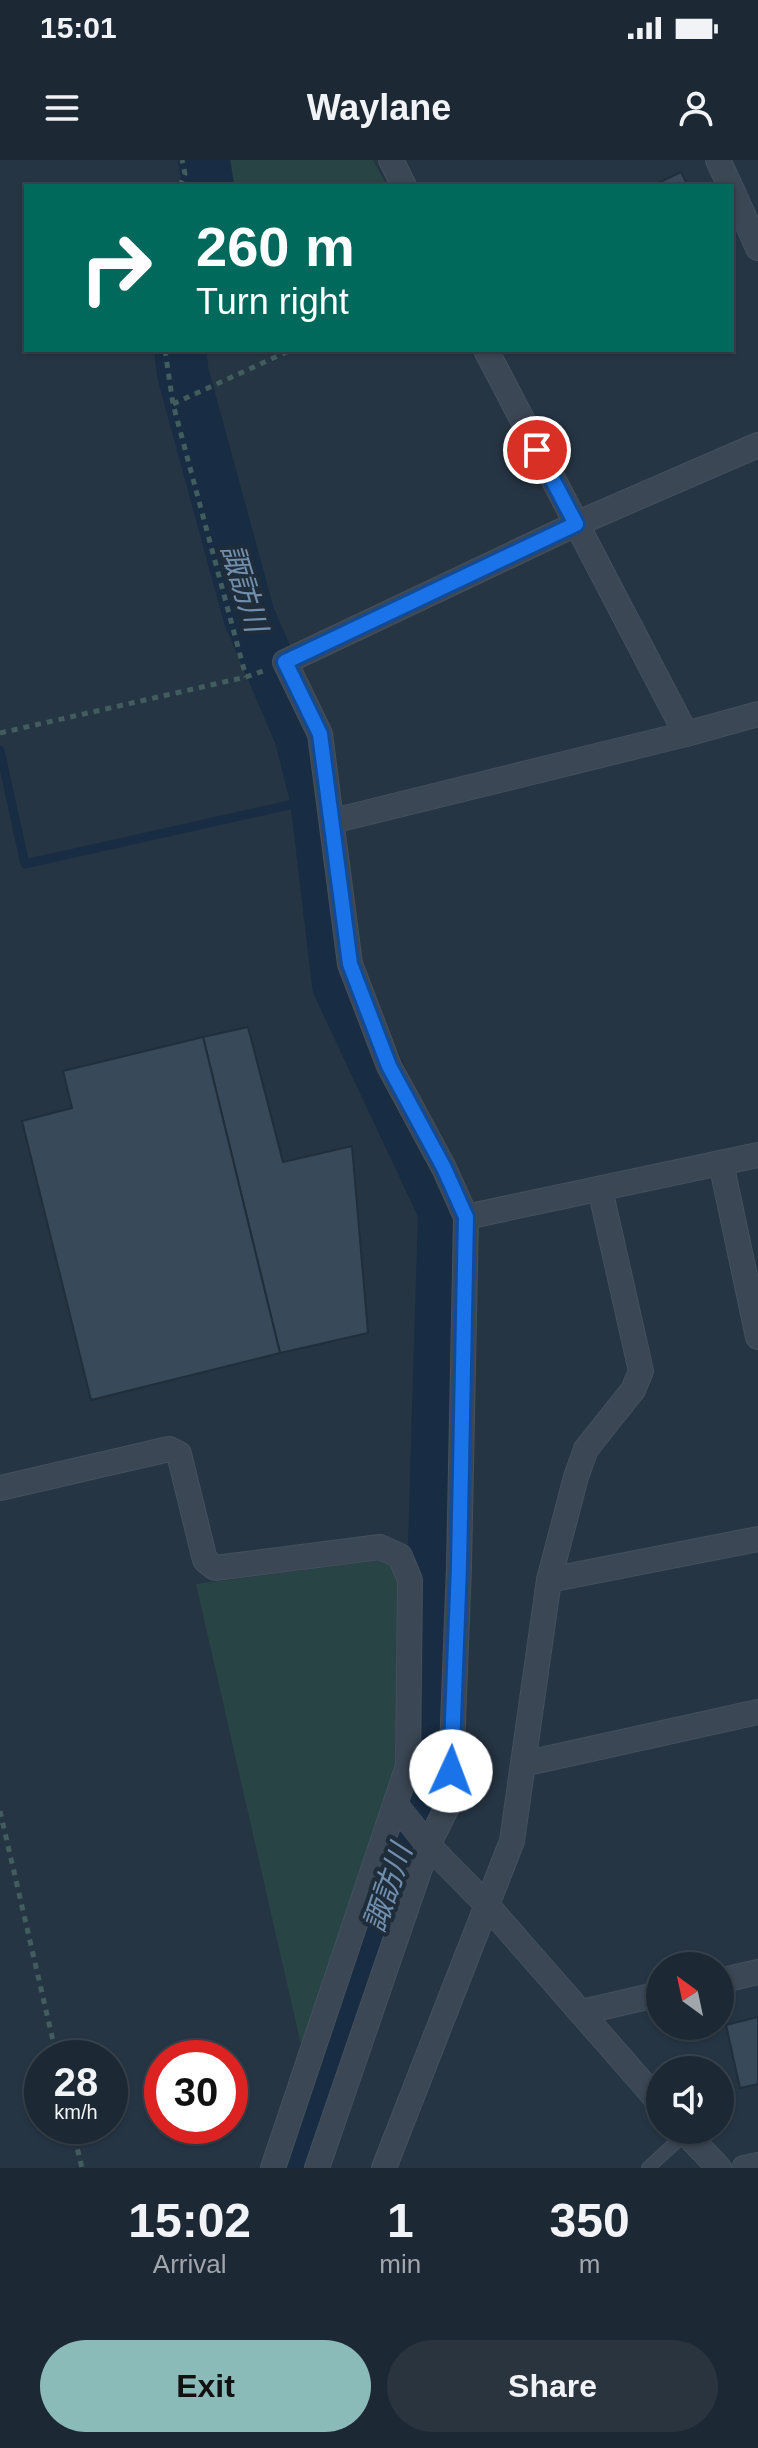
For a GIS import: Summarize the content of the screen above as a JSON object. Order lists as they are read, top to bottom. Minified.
{"water":["諏訪川"],"north":"top left","page":{"status":"15:01","header":"Waylane","turn":["260 m","Turn right"],"speed":"28 km/h","limit":"30","eta":["15:02","Arrival","1","min","350","m"],"buttons":["Exit","Share"]}}
